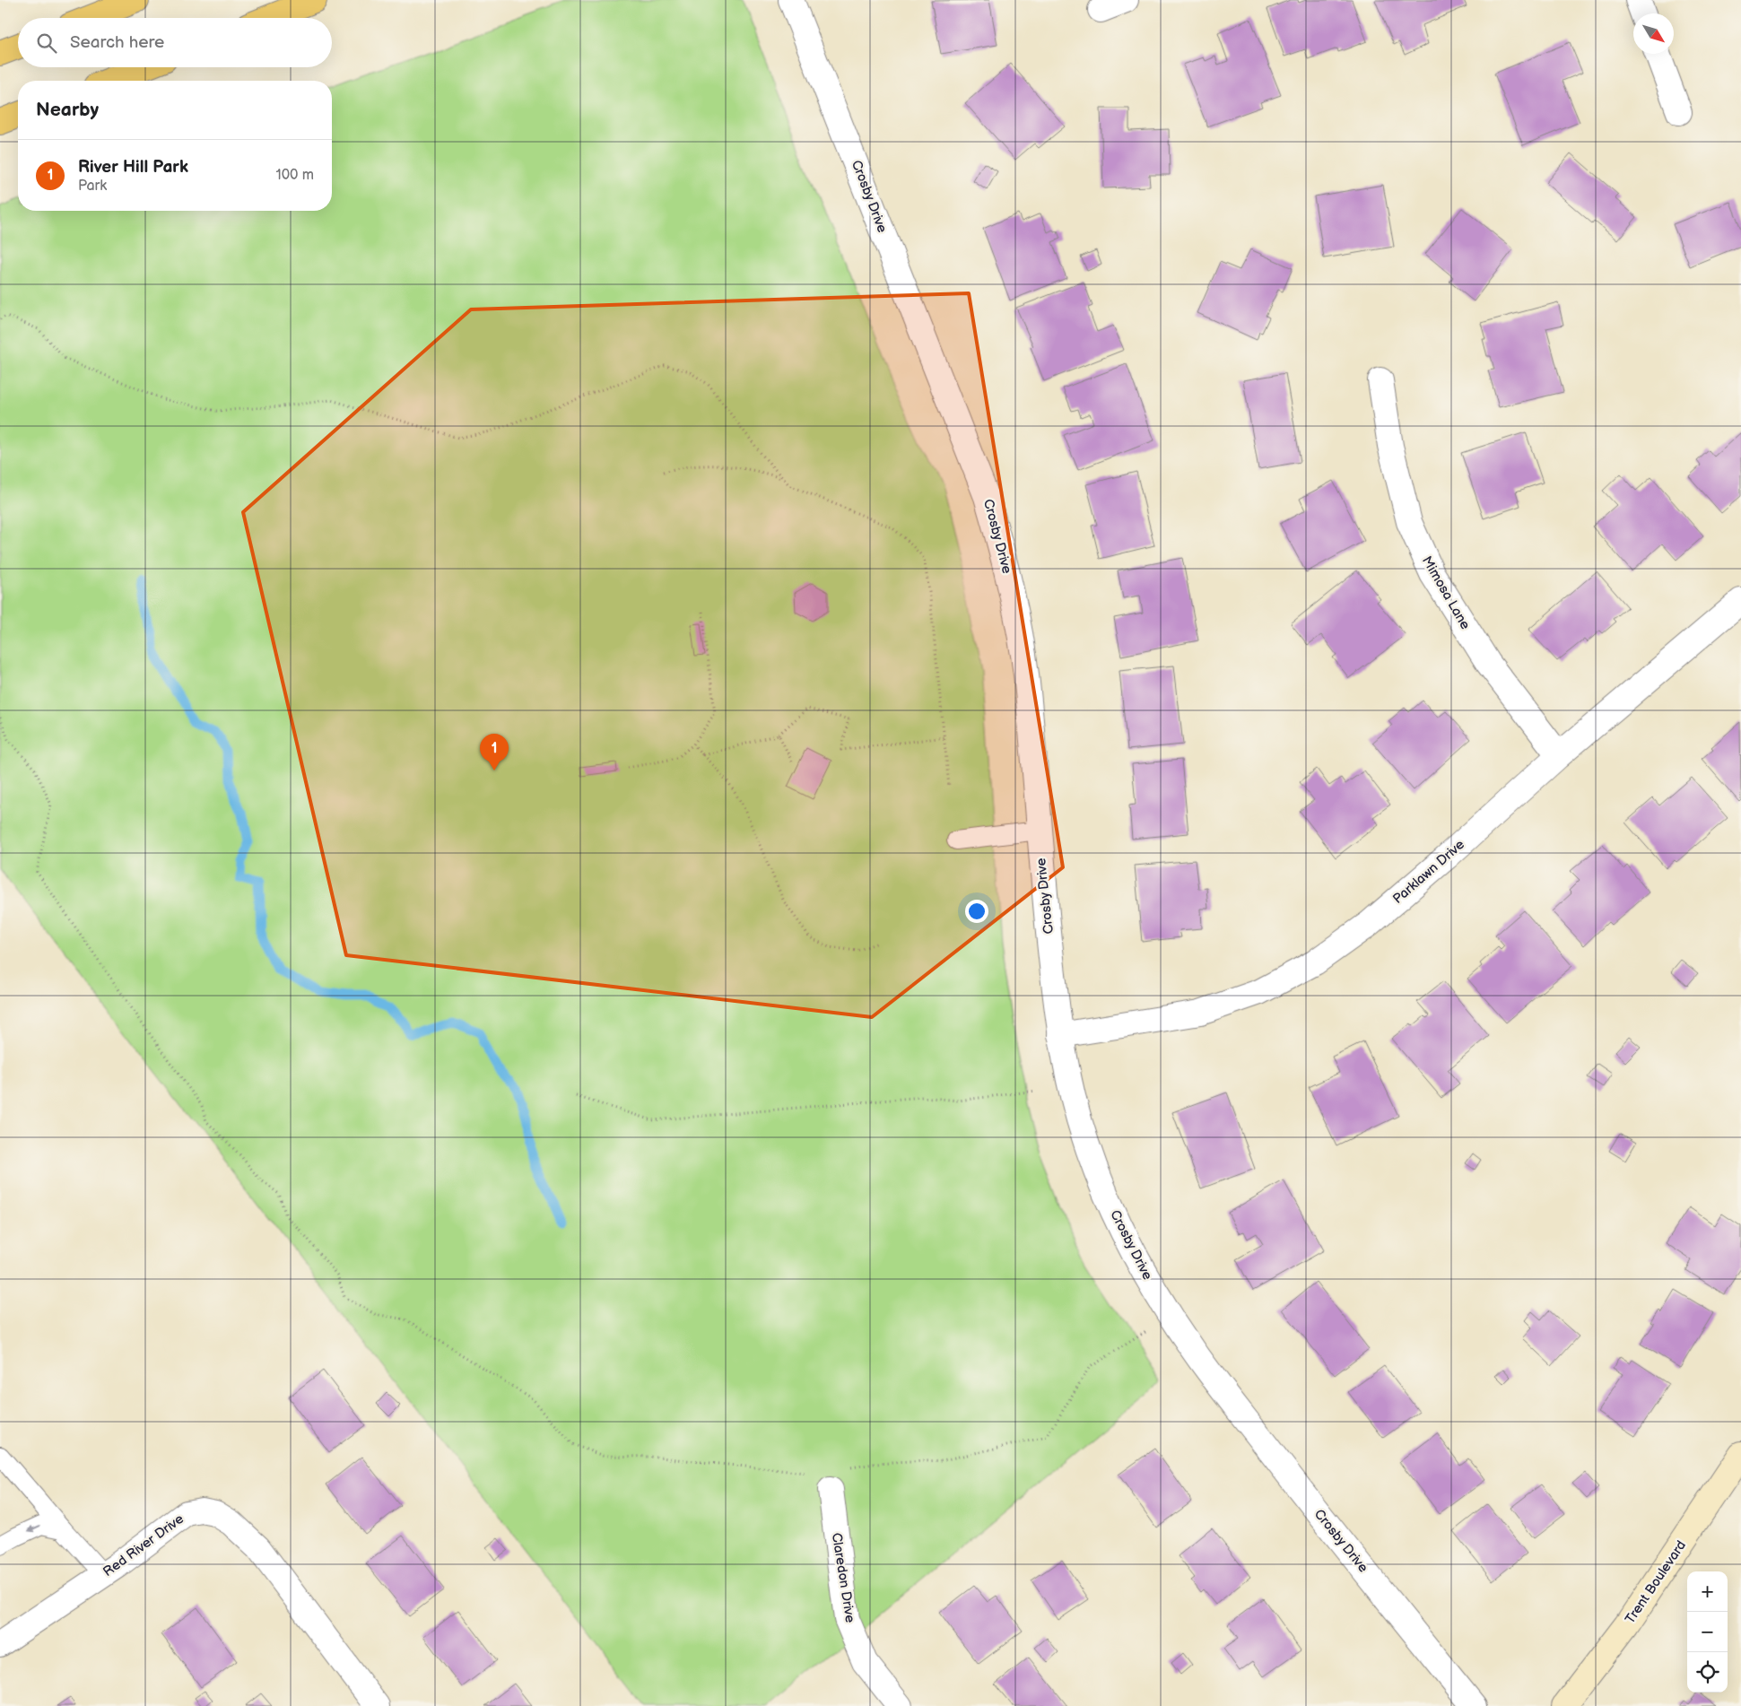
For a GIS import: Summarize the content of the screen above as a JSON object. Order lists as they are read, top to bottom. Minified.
{"streets":{"street":["Crosby Drive","Mimosa Lane","Parklawn Drive","Red River Drive","Claredon Drive","Trent Boulevard"]},"crossings":[["Crosby Drive","Parklawn Drive"],["Mimosa Lane","Parklawn Drive"]],"north":"bottom right","page":{"search":"Search here","heading":"Nearby","list":[{"mark":"1","name":"River Hill Park","note":"Park","value":"100 m"}],"pins":"1","map_buttons":["+","−"]}}
